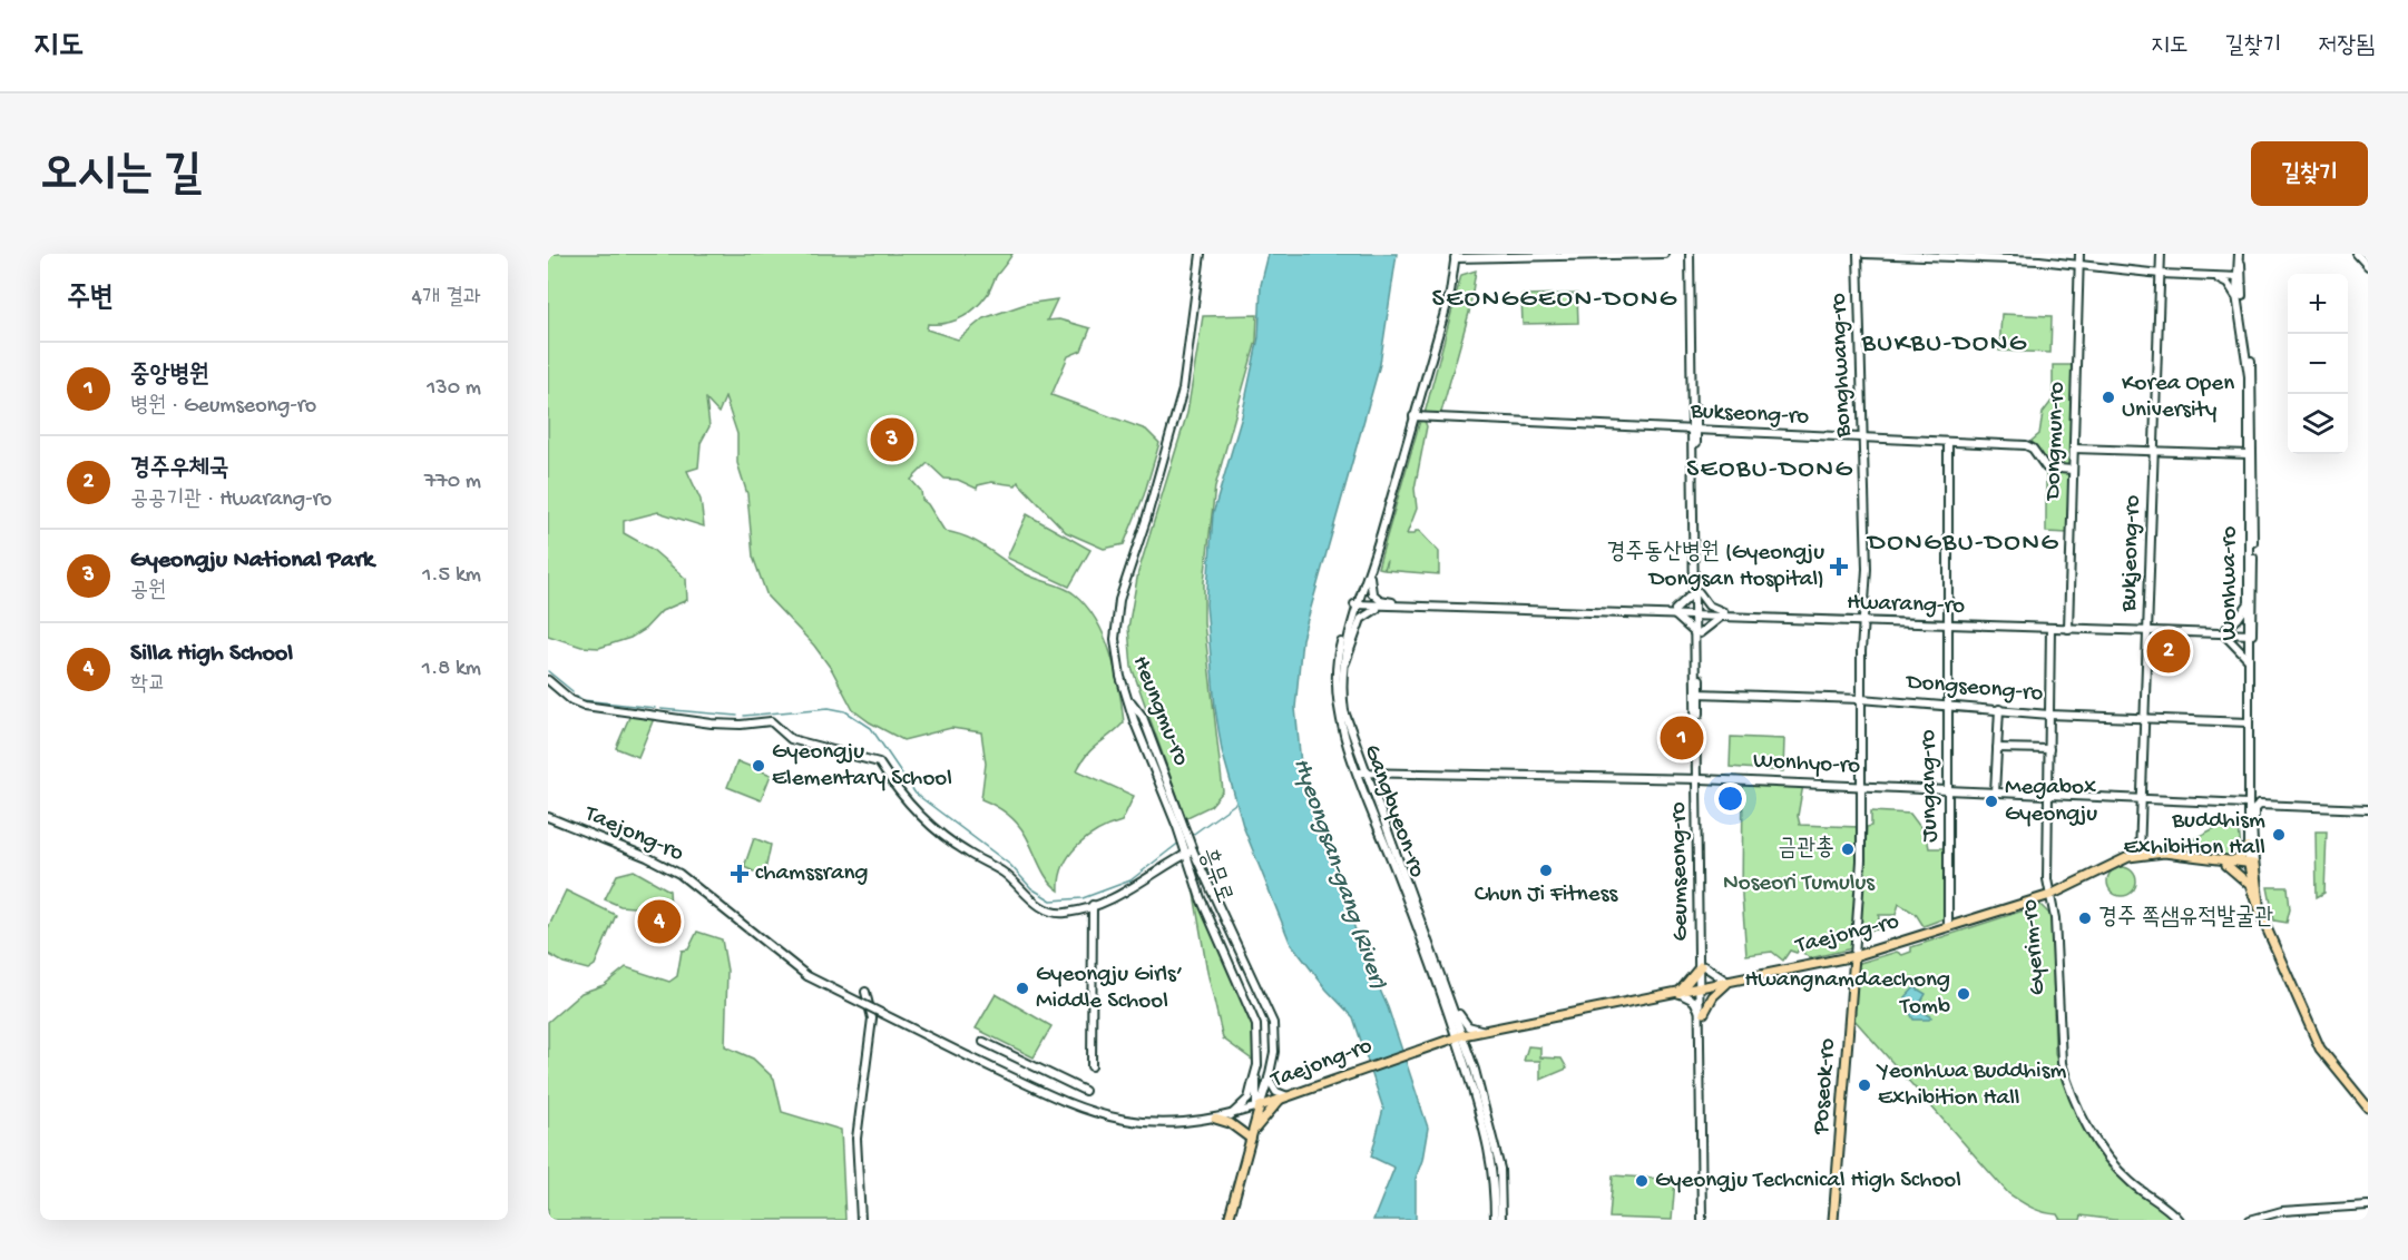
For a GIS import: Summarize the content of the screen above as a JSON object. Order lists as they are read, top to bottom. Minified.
{"streets":{"main road":["Wonhwa-ro","Taejong-ro","Poseok-ro"],"street":["Bonghwang-ro","Bukseong-ro","Dongmun-ro","Bukjeong-ro","Hwarang-ro","Dongseong-ro","Heungmu-ro","Wonhyo-ro","Jungang-ro","Gangbyeon-ro","Geumseong-ro","흥무로","Gyerim-ro"]},"crossings":[["Bonghwang-ro","Bukseong-ro"],["Bonghwang-ro","Hwarang-ro"],["Bonghwang-ro","Dongseong-ro"],["Bonghwang-ro","Wonhyo-ro"],["Bonghwang-ro","Taejong-ro"],["Bonghwang-ro","Poseok-ro"],["Bukseong-ro","Dongmun-ro"],["Bukseong-ro","Jungang-ro"],["Bukseong-ro","Gangbyeon-ro"],["Bukseong-ro","Geumseong-ro"],["Dongmun-ro","Hwarang-ro"],["Bukjeong-ro","Hwarang-ro"],["Bukjeong-ro","Dongseong-ro"],["Bukjeong-ro","Wonhyo-ro"],["Bukjeong-ro","Taejong-ro"],["Wonhwa-ro","Hwarang-ro"],["Wonhwa-ro","Dongseong-ro"],["Wonhwa-ro","Wonhyo-ro"],["Wonhwa-ro","Taejong-ro"],["Hwarang-ro","Jungang-ro"],["Hwarang-ro","Gangbyeon-ro"],["Hwarang-ro","Geumseong-ro"],["Hwarang-ro","Gyerim-ro"],["Dongseong-ro","Jungang-ro"],["Dongseong-ro","Geumseong-ro"],["Dongseong-ro","Gyerim-ro"],["Heungmu-ro","흥무로"],["Wonhyo-ro","Jungang-ro"],["Wonhyo-ro","Gangbyeon-ro"],["Wonhyo-ro","Geumseong-ro"],["Wonhyo-ro","Gyerim-ro"],["Jungang-ro","Taejong-ro"],["Gangbyeon-ro","Taejong-ro"],["Taejong-ro","Geumseong-ro"],["Taejong-ro","흥무로"],["Taejong-ro","Gyerim-ro"],["Taejong-ro","Poseok-ro"]],"districts":["SEONGGEON-DONG","BUKBU-DONG","SEOBU-DONG","DONGBU-DONG"],"water":["Hyeongsan-gang (River)"],"parks":["Noseori Tumulus"],"places":{"other":["Korea Open University","Gyeongju Elementary School","Megabox Gyeongju","Buddhism Exhibition Hall","금관총","Chun Ji Fitness","경주 쪽샘유적발굴관","Gyeongju Girls’ Middle School","Hwangnamdaechong Tomb","Yeonhwa Buddhism Exhibition Hall","Gyeongju Techcnical High School"],"health":["경주동산병원 (Gyeongju Dongsan Hospital)","chamssrang"]},"page":{"header":"지도","nav":["지도","길찾기","저장됨"],"buttons":"길찾기","title":"오시는 길","heading":["주변","4개 결과"],"map_buttons":["+","−"],"list":[{"mark":"1","name":"중앙병원","note":"병원 · Geumseong-ro","value":"130 m"},{"mark":"2","name":"경주우체국","note":"공공기관 · Hwarang-ro","value":"770 m"},{"mark":"3","name":"Gyeongju National Park","note":"공원","value":"1.5 km"},{"mark":"4","name":"Silla High School","note":"학교","value":"1.8 km"}],"pins":["3","2","1","4"]}}
